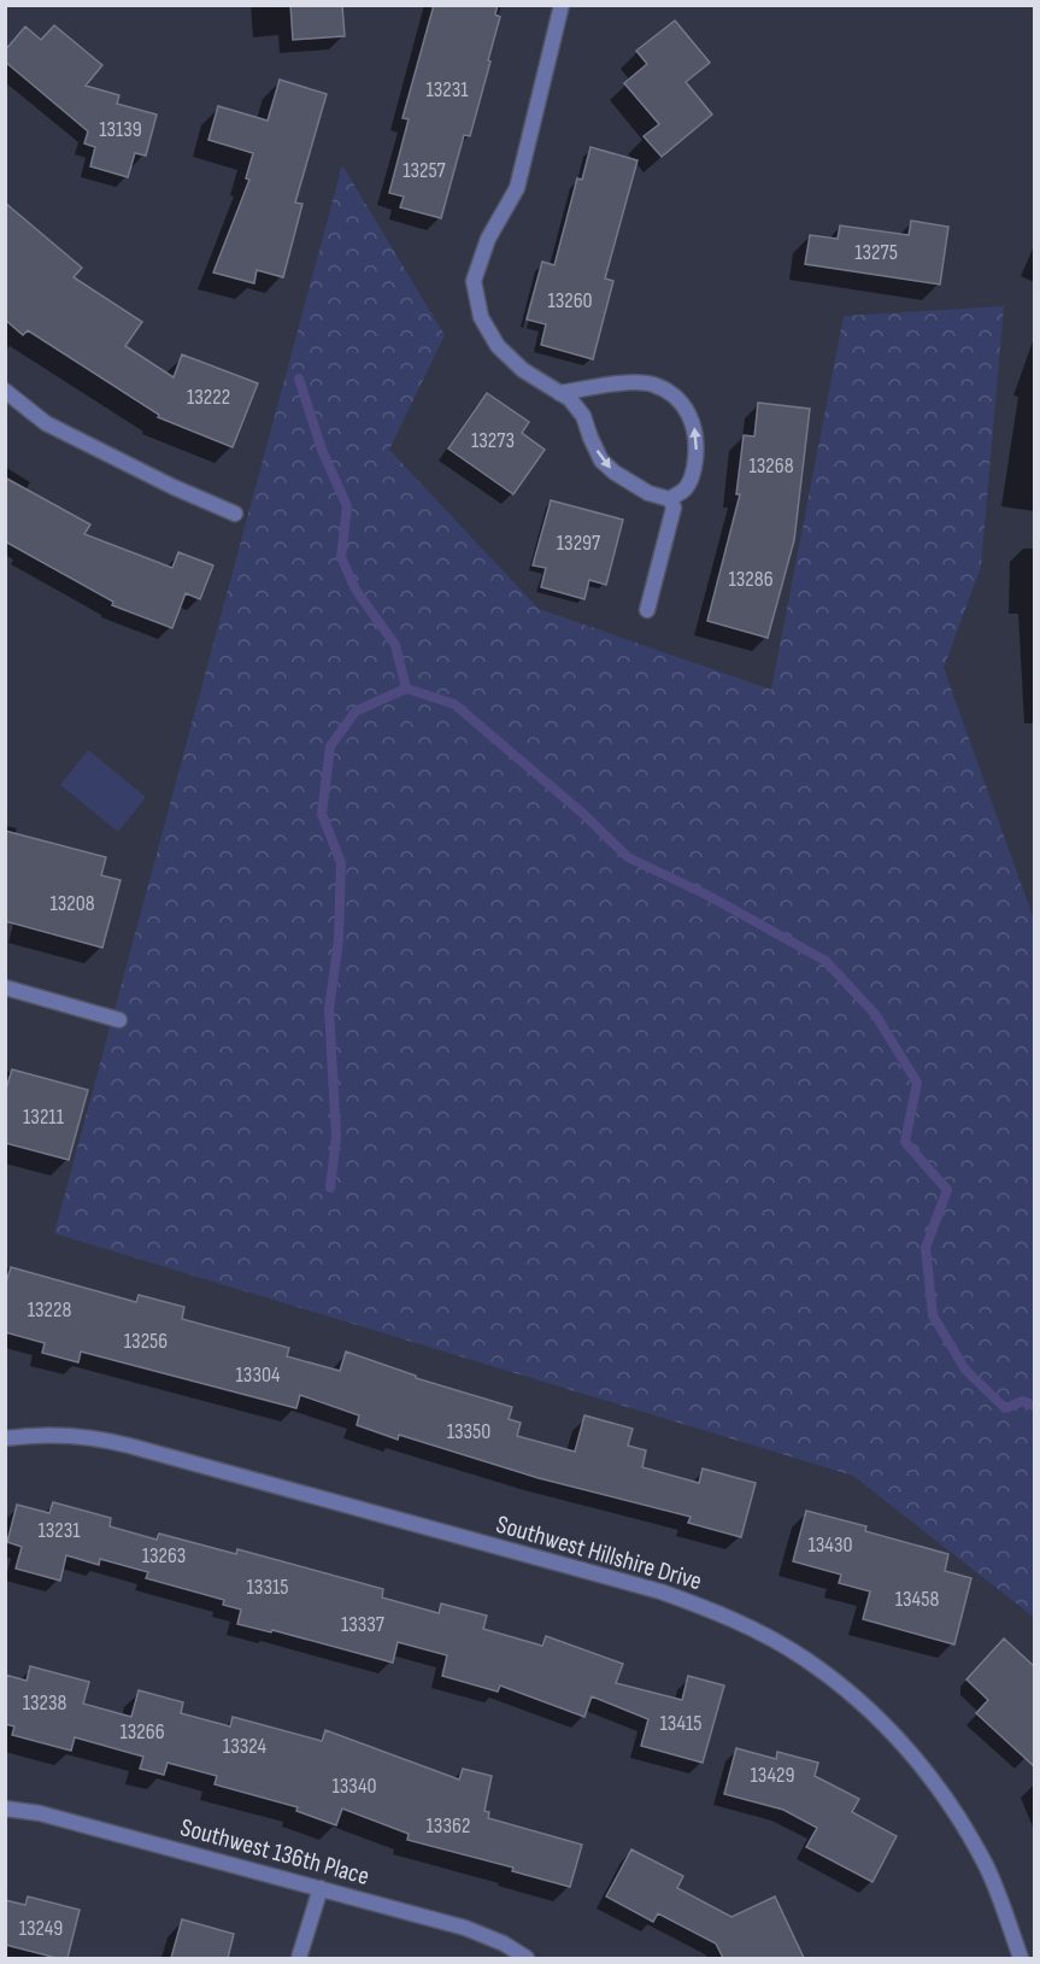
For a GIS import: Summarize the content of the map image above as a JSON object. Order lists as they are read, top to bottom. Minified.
{"streets":{"street":["Southwest Hillshire Drive","Southwest 136th Place"]},"house_numbers":["13231","13139","13257","13275","13260","13222","13273","13268","13297","13286","13208","13211","13228","13256","13304","13350","13231","13430","13263","13315","13458","13337","13238","13415","13266","13324","13429","13340","13362","13249"]}
